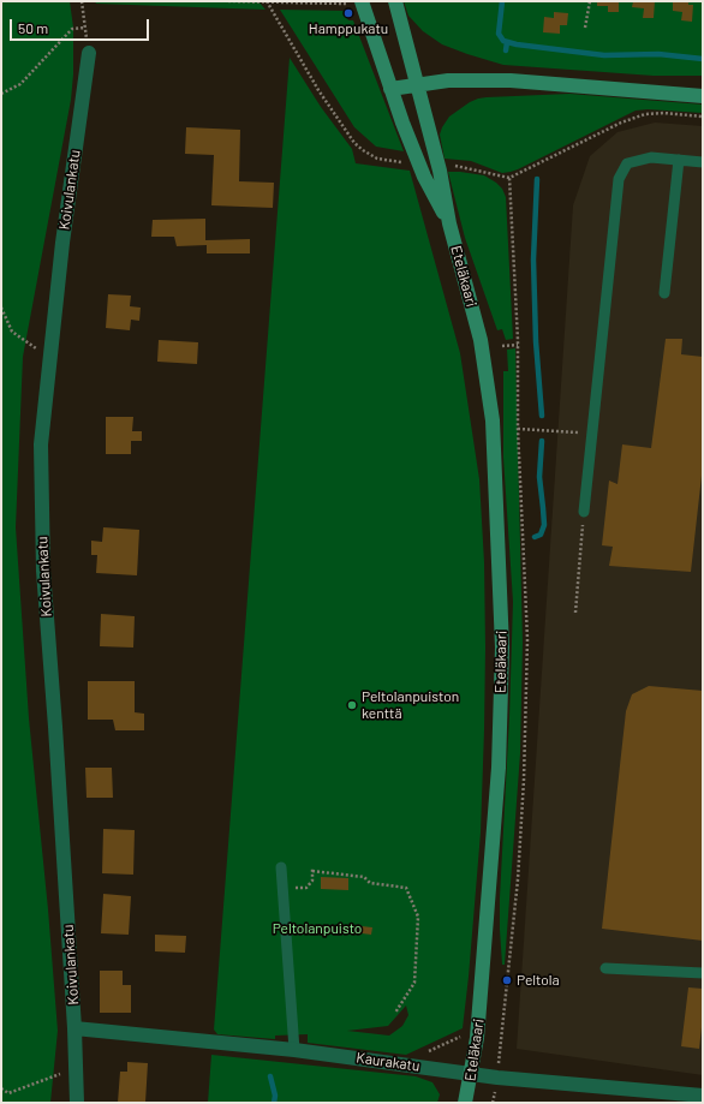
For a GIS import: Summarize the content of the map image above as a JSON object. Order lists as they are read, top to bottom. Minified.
{"streets":{"main road":["Eteläkaari"],"street":["Koivulankatu","Kaurakatu"]},"crossings":[["Koivulankatu","Kaurakatu"],["Eteläkaari","Kaurakatu"]],"parks":["Peltolanpuisto"],"places":["Hamppukatu","Peltolanpuiston kenttä","Peltola"],"scale_bar":"50 m"}
